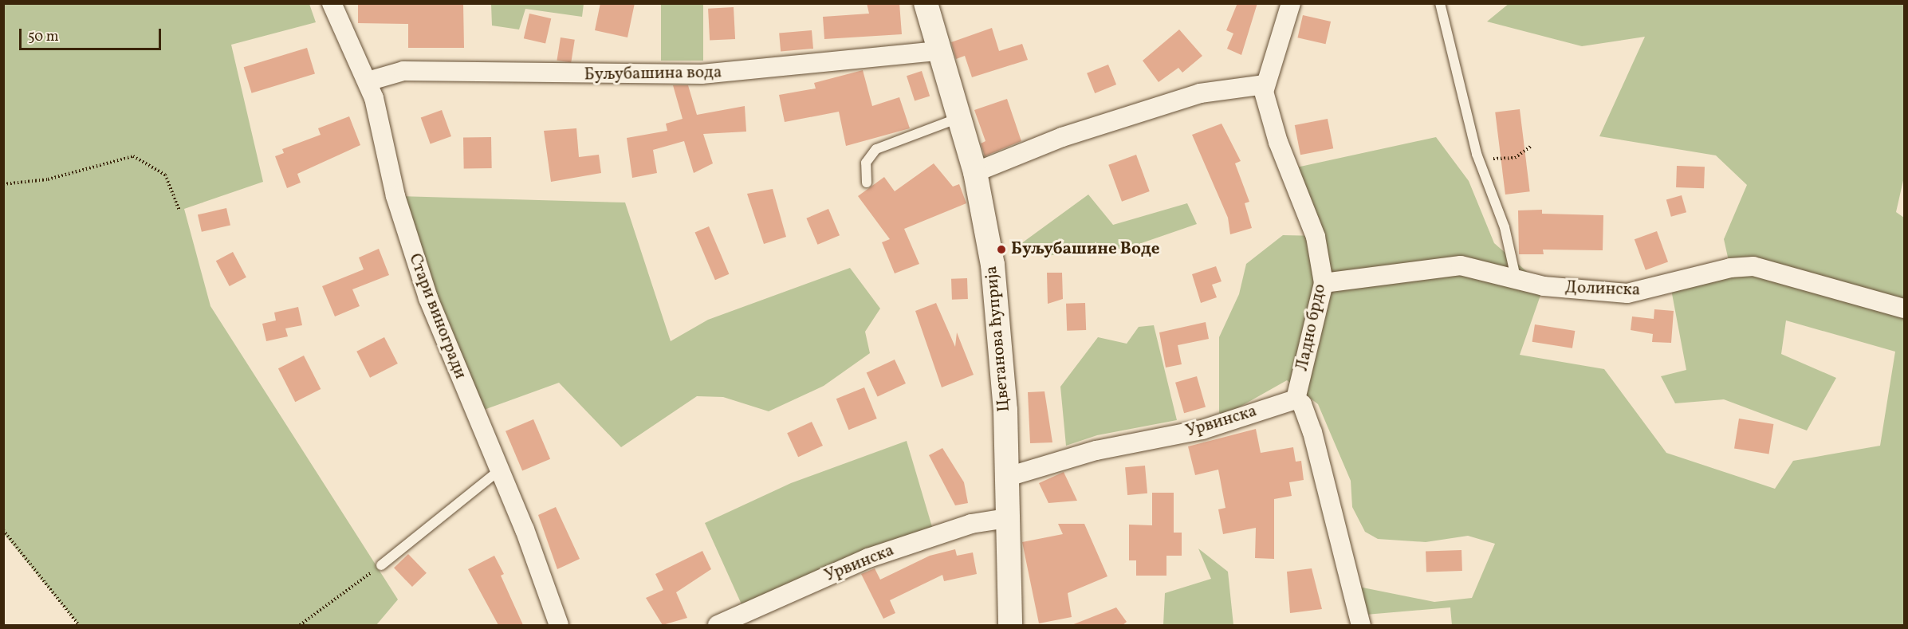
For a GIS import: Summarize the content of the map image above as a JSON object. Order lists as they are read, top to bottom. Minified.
{"streets":{"street":["Буљубашина вода","Долинска","Стари виногради","Ладно брдо","Цветанова ћуприја","Урвинска"]},"crossings":[["Буљубашина вода","Стари виногради"],["Буљубашина вода","Цветанова ћуприја"],["Долинска","Ладно брдо"],["Ладно брдо","Урвинска"],["Цветанова ћуприја","Урвинска"]],"places":["Буљубашине Воде"],"scale_bar":"50 m"}
